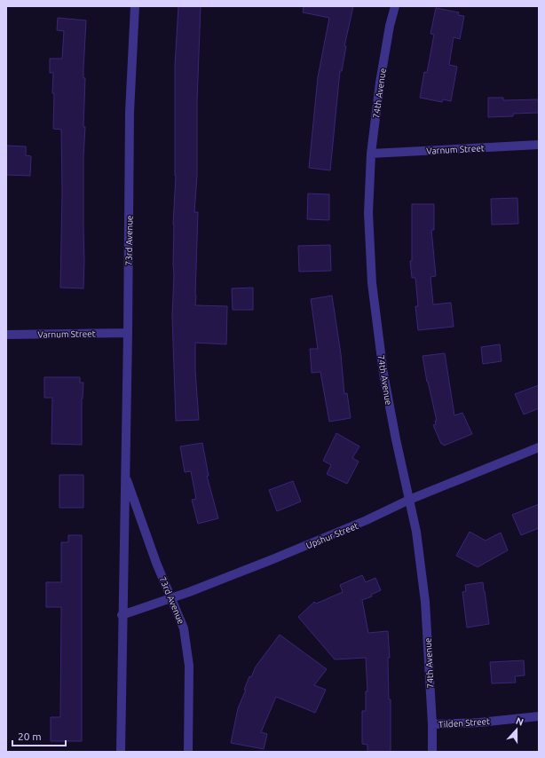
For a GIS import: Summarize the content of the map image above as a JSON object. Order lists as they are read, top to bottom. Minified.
{"streets":{"street":["74th Avenue","Varnum Street","73rd Avenue","Upshur Street","Tilden Street"]},"crossings":[["74th Avenue","Varnum Street"],["74th Avenue","Upshur Street"],["74th Avenue","Tilden Street"],["Varnum Street","73rd Avenue"],["73rd Avenue","Upshur Street"]],"scale_bar":"20 m","north":"top"}
